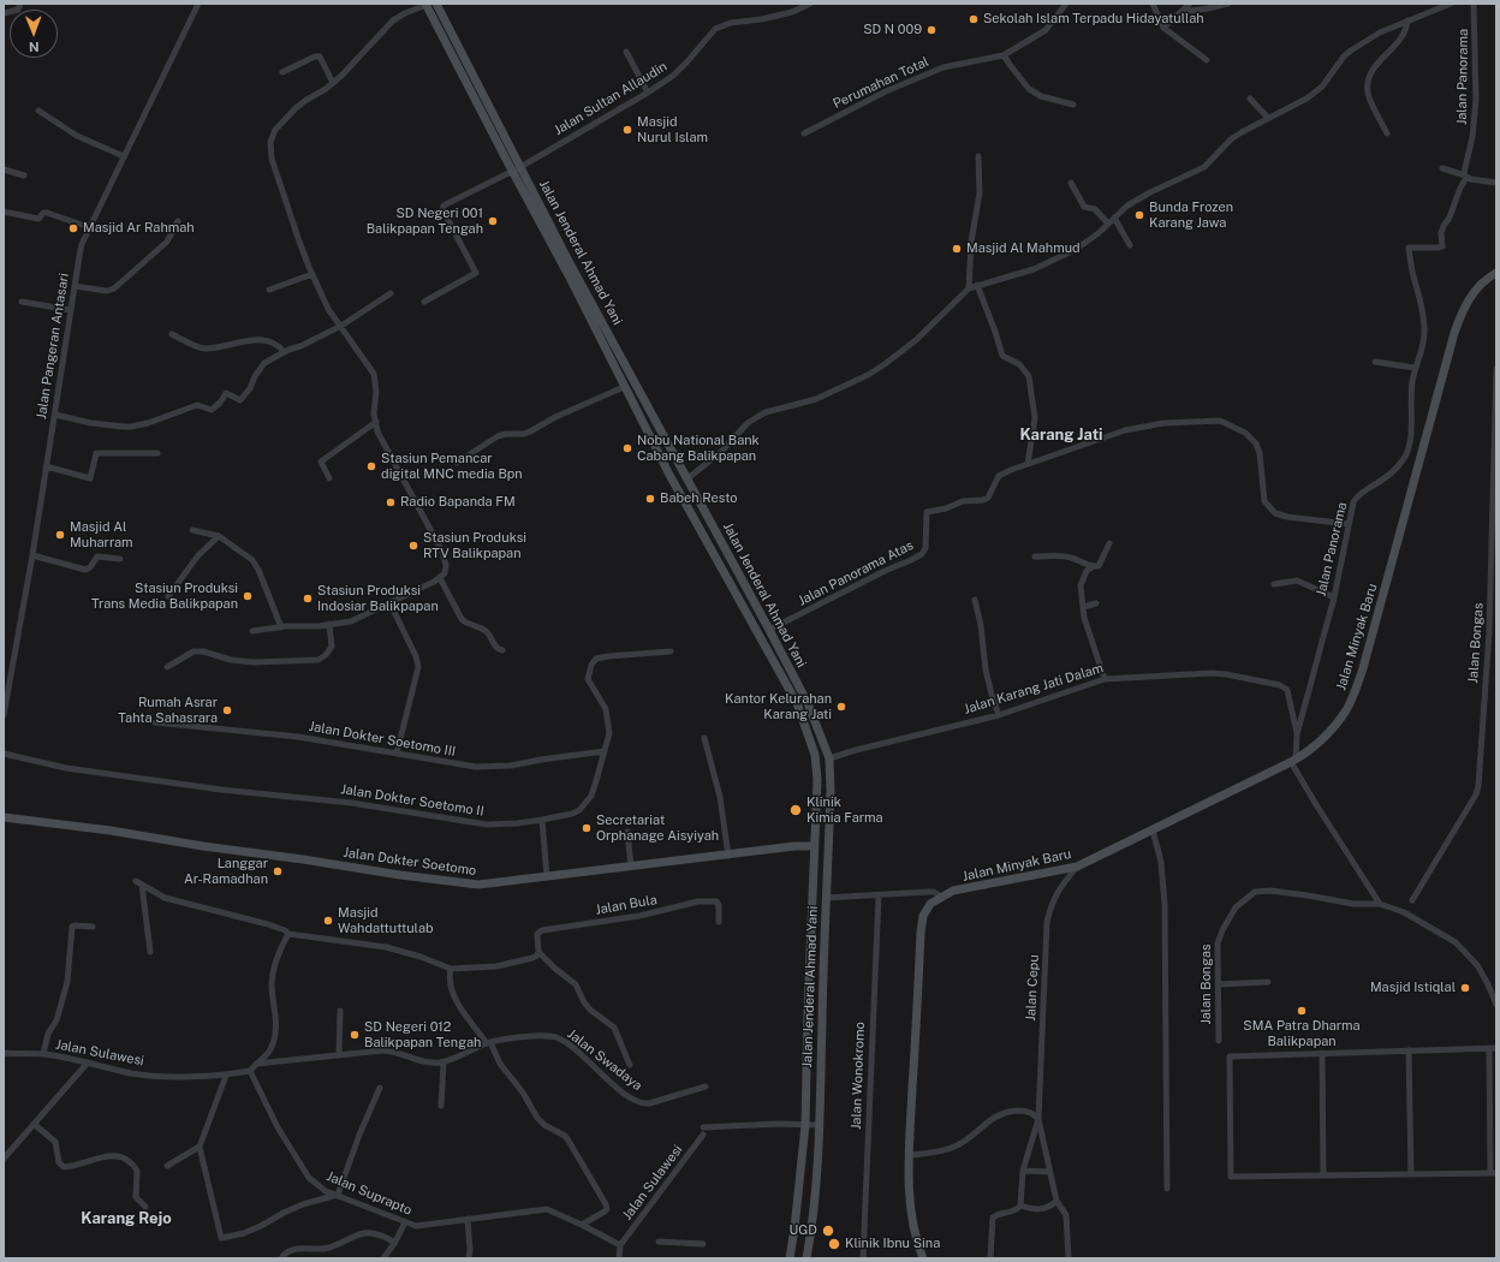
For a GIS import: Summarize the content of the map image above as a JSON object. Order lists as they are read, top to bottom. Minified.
{"streets":{"main road":["Jalan Jenderal Ahmad Yani","Jalan Minyak Baru","Jalan Dokter Soetomo"],"street":["Jalan Panorama","Perumahan Total","Jalan Sultan Allaudin","Jalan Pangeran Antasari","Jalan Panorama Atas","Jalan Bongas","Jalan Karang Jati Dalam","Jalan Dokter Soetomo III","Jalan Dokter Soetomo II","Jalan Bula","Jalan Cepu","Jalan Sulawesi","Jalan Swadaya","Jalan Wonokromo","Jalan Suprapto"]},"crossings":[["Jalan Panorama","Jalan Panorama Atas"],["Jalan Panorama","Jalan Minyak Baru"],["Jalan Panorama","Jalan Karang Jati Dalam"],["Jalan Sultan Allaudin","Jalan Jenderal Ahmad Yani"],["Jalan Jenderal Ahmad Yani","Jalan Panorama Atas"],["Jalan Jenderal Ahmad Yani","Jalan Karang Jati Dalam"],["Jalan Jenderal Ahmad Yani","Jalan Dokter Soetomo"],["Jalan Minyak Baru","Jalan Cepu"],["Jalan Dokter Soetomo III","Jalan Dokter Soetomo II"],["Jalan Sulawesi","Jalan Suprapto"]],"districts":["Karang Jati","Karang Rejo"],"places":["Sekolah Islam Terpadu Hidayatullah","SD N 009","Masjid Nurul Islam","Bunda Frozen Karang Jawa","SD Negeri 001 Balikpapan Tengah","Masjid Ar Rahmah","Masjid Al Mahmud","Nobu National Bank Cabang Balikpapan","Stasiun Pemancar digital MNC media Bpn","Babeh Resto","Radio Bapanda FM","Masjid Al Muharram","Stasiun Produksi RTV Balikpapan","Stasiun Produksi Trans Media Balikpapan","Stasiun Produksi Indosiar Balikpapan","Kantor Kelurahan Karang Jati","Rumah Asrar Tahta Sahasrara","Klinik Kimia Farma","Secretariat Orphanage Aisyiyah","Langgar Ar-Ramadhan","Masjid Wahdattuttulab","Masjid Istiqlal","SMA Patra Dharma Balikpapan","SD Negeri 012 Balikpapan Tengah","UGD","Klinik Ibnu Sina"],"north":"bottom"}
